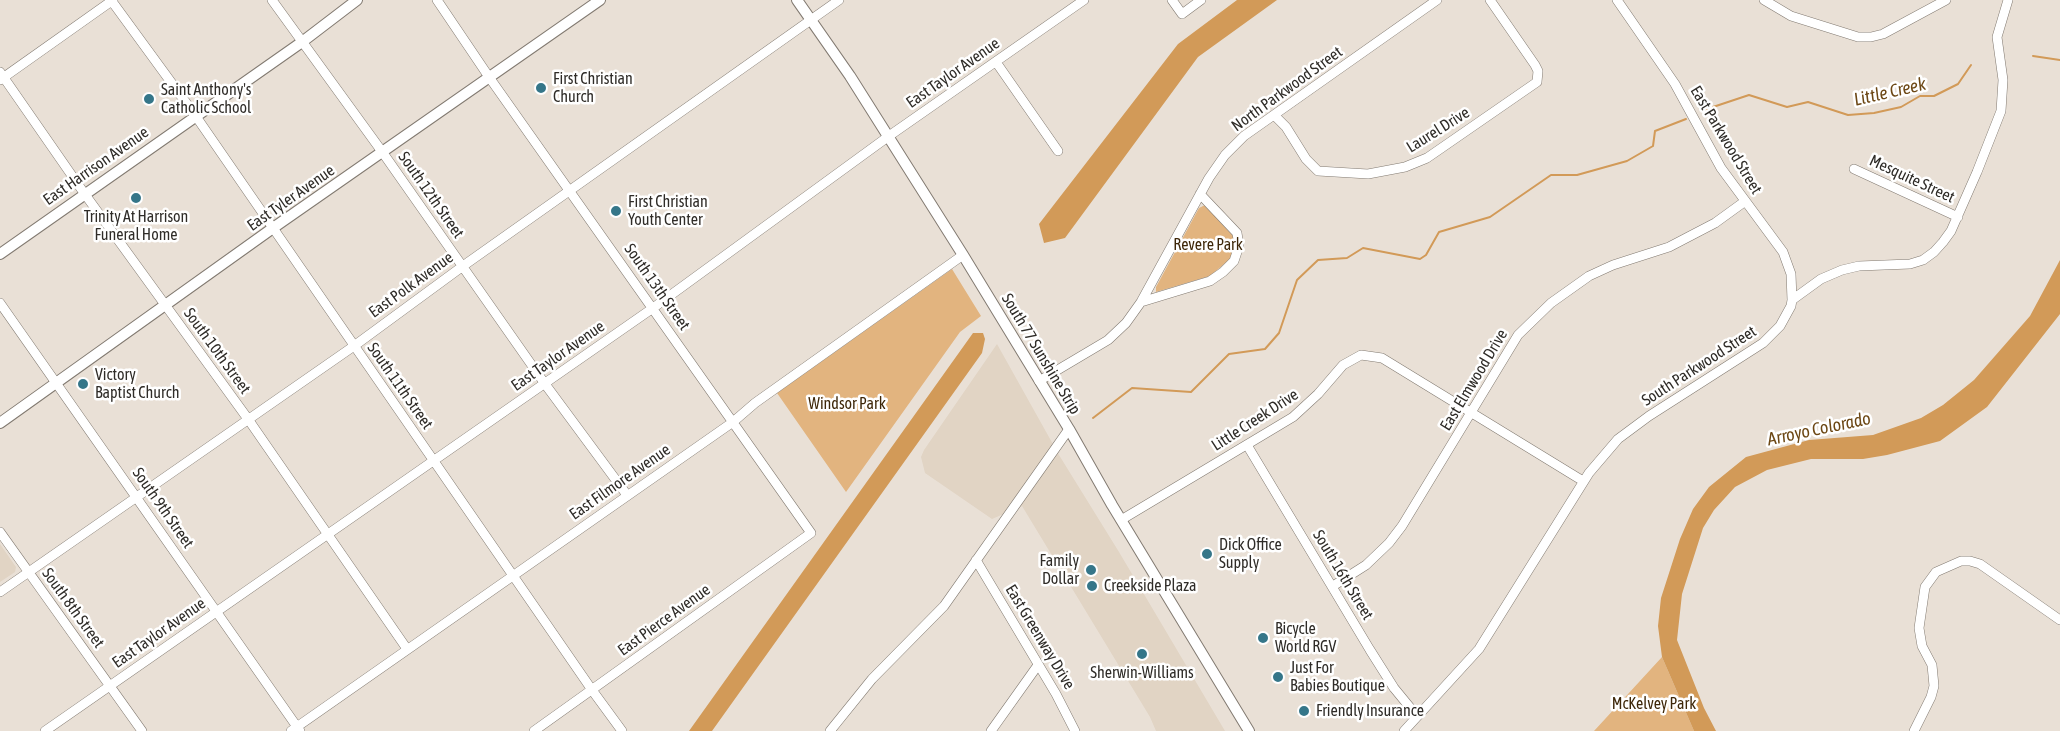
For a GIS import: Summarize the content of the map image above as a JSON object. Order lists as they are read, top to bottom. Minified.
{"streets":{"main road":["East Harrison Avenue","East Tyler Avenue","South 77 Sunshine Strip"],"street":["East Taylor Avenue","North Parkwood Street","Laurel Drive","East Parkwood Street","Mesquite Street","South 12th Street","East Polk Avenue","South 13th Street","South 10th Street","South Parkwood Street","East Elmwood Drive","South 11th Street","Little Creek Drive","East Filmore Avenue","South 9th Street","South 16th Street","South 8th Street","East Pierce Avenue","East Greenway Drive"]},"crossings":[["East Taylor Avenue","South 12th Street"],["East Taylor Avenue","South 13th Street"],["East Taylor Avenue","South 10th Street"],["East Taylor Avenue","South 77 Sunshine Strip"],["East Taylor Avenue","South 11th Street"],["East Taylor Avenue","South 9th Street"],["East Taylor Avenue","South 8th Street"],["North Parkwood Street","Laurel Drive"],["North Parkwood Street","South 77 Sunshine Strip"],["East Parkwood Street","South Parkwood Street"],["East Parkwood Street","East Elmwood Drive"],["East Harrison Avenue","South 12th Street"],["East Harrison Avenue","South 10th Street"],["East Harrison Avenue","South 11th Street"],["Mesquite Street","South Parkwood Street"],["South 12th Street","East Tyler Avenue"],["South 12th Street","East Polk Avenue"],["South 12th Street","East Filmore Avenue"],["East Tyler Avenue","South 13th Street"],["East Tyler Avenue","South 10th Street"],["East Tyler Avenue","South 11th Street"],["East Tyler Avenue","South 9th Street"],["East Polk Avenue","South 13th Street"],["East Polk Avenue","South 10th Street"],["East Polk Avenue","South 77 Sunshine Strip"],["East Polk Avenue","South 11th Street"],["East Polk Avenue","South 9th Street"],["East Polk Avenue","South 8th Street"],["South 13th Street","East Filmore Avenue"],["South 13th Street","East Pierce Avenue"],["South 10th Street","East Filmore Avenue"],["South 77 Sunshine Strip","Little Creek Drive"],["South 77 Sunshine Strip","East Filmore Avenue"],["South Parkwood Street","Little Creek Drive"],["South Parkwood Street","South 16th Street"],["East Elmwood Drive","Little Creek Drive"],["East Elmwood Drive","South 16th Street"],["South 11th Street","East Filmore Avenue"],["South 11th Street","East Pierce Avenue"],["Little Creek Drive","South 16th Street"],["East Filmore Avenue","South 9th Street"]],"water":["Little Creek","Arroyo Colorado"],"parks":["Revere Park","Windsor Park","McKelvey Park"],"places":["First Christian Church","Saint Anthony's Catholic School","Trinity At Harrison Funeral Home","First Christian Youth Center","Victory Baptist Church","Dick Office Supply","Family Dollar","Creekside Plaza","Bicycle World RGV","Sherwin-Williams","Just For Babies Boutique","Friendly Insurance"]}
